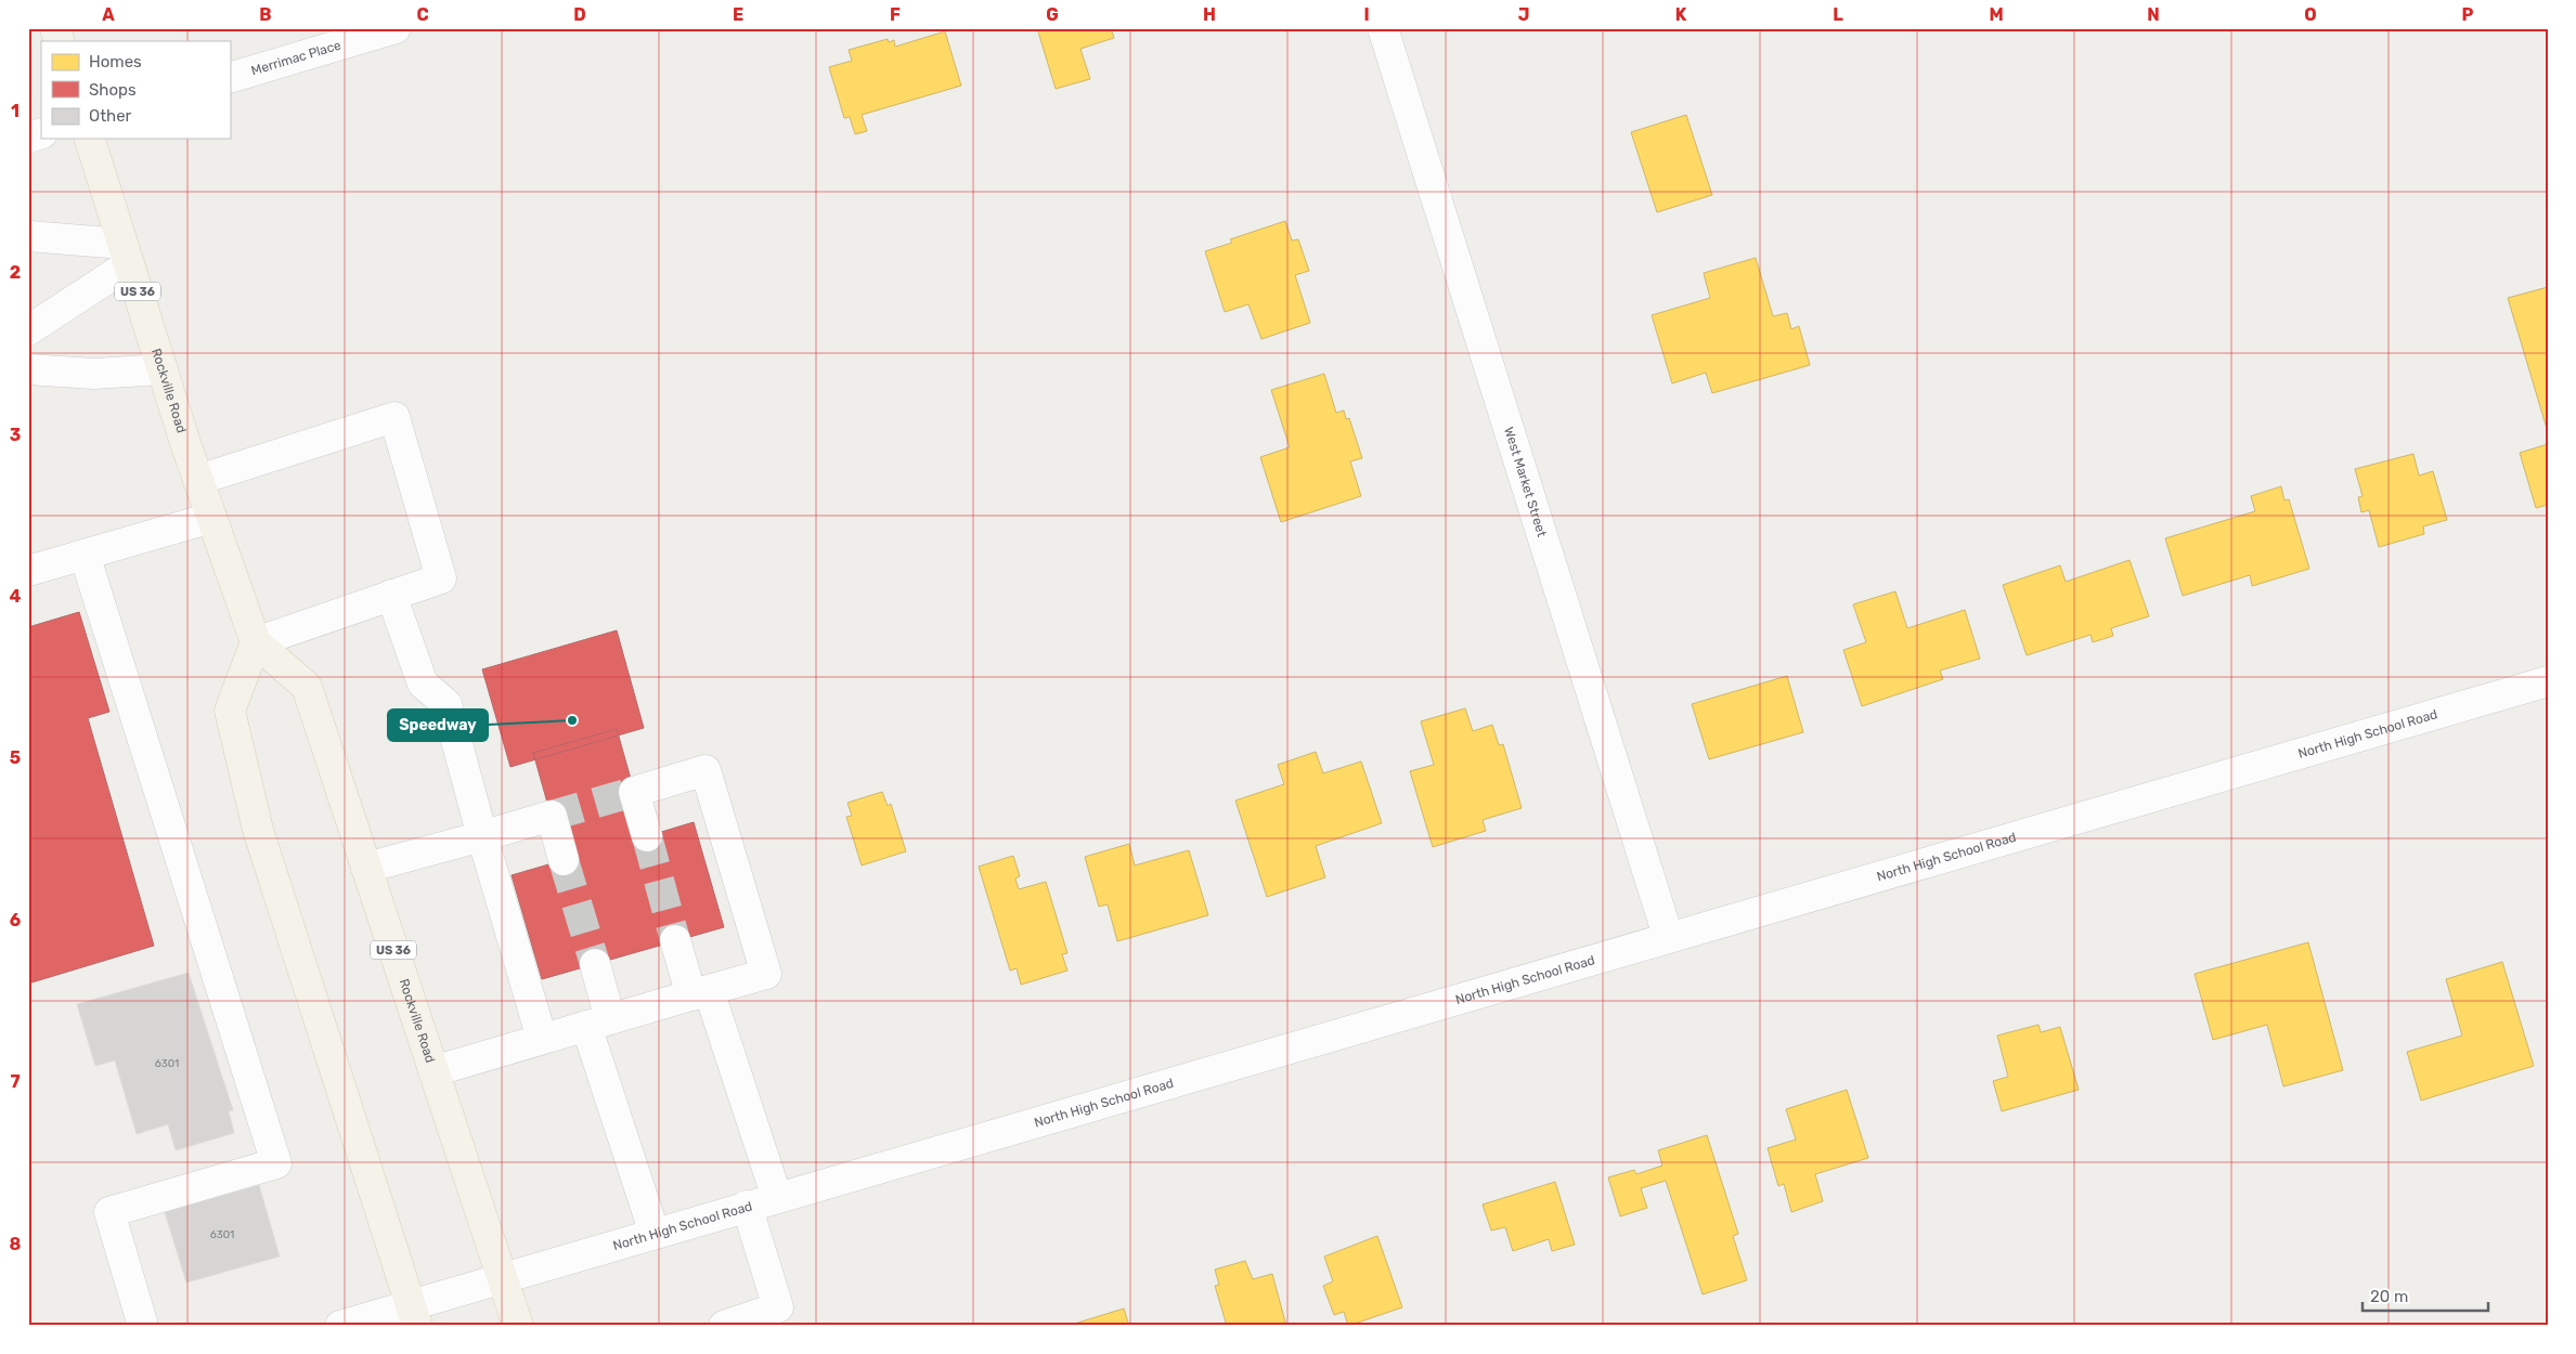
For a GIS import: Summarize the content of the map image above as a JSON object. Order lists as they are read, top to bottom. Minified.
{"streets":{"main road":["US 36","Rockville Road"],"street":["Merrimac Place","West Market Street","North High School Road"]},"crossings":[["Rockville Road","North High School Road"],["West Market Street","North High School Road"]],"places":["Speedway"],"house_numbers":["6301","6301"],"legend":["Homes","Shops","Other"],"scale_bar":"20 m","grid":{"columns":["A","B","C","D","E","F","G","H","I","J","K","L","M","N","O","P"],"rows":["1","2","3","4","5","6","7","8"]}}
